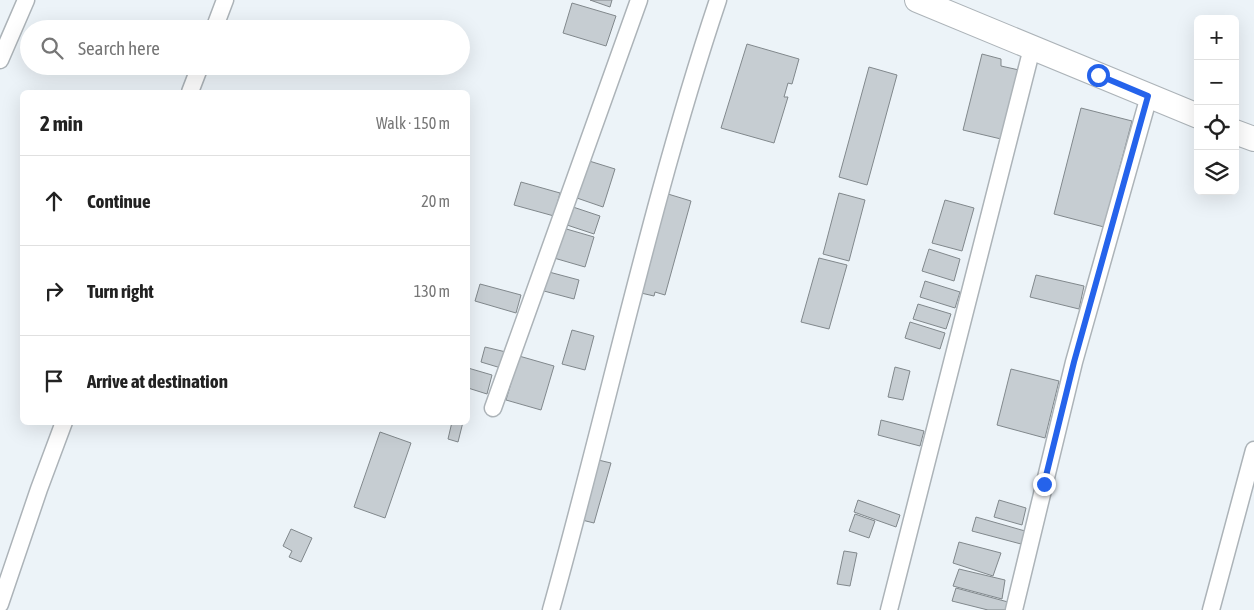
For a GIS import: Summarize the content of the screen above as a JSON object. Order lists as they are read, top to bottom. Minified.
{"page":{"map_buttons":["+","−"],"search":"Search here","heading":["2 min","Walk · 150 m"],"list":[["Continue","20 m"],["Turn right","130 m"],"Arrive at destination"]}}
